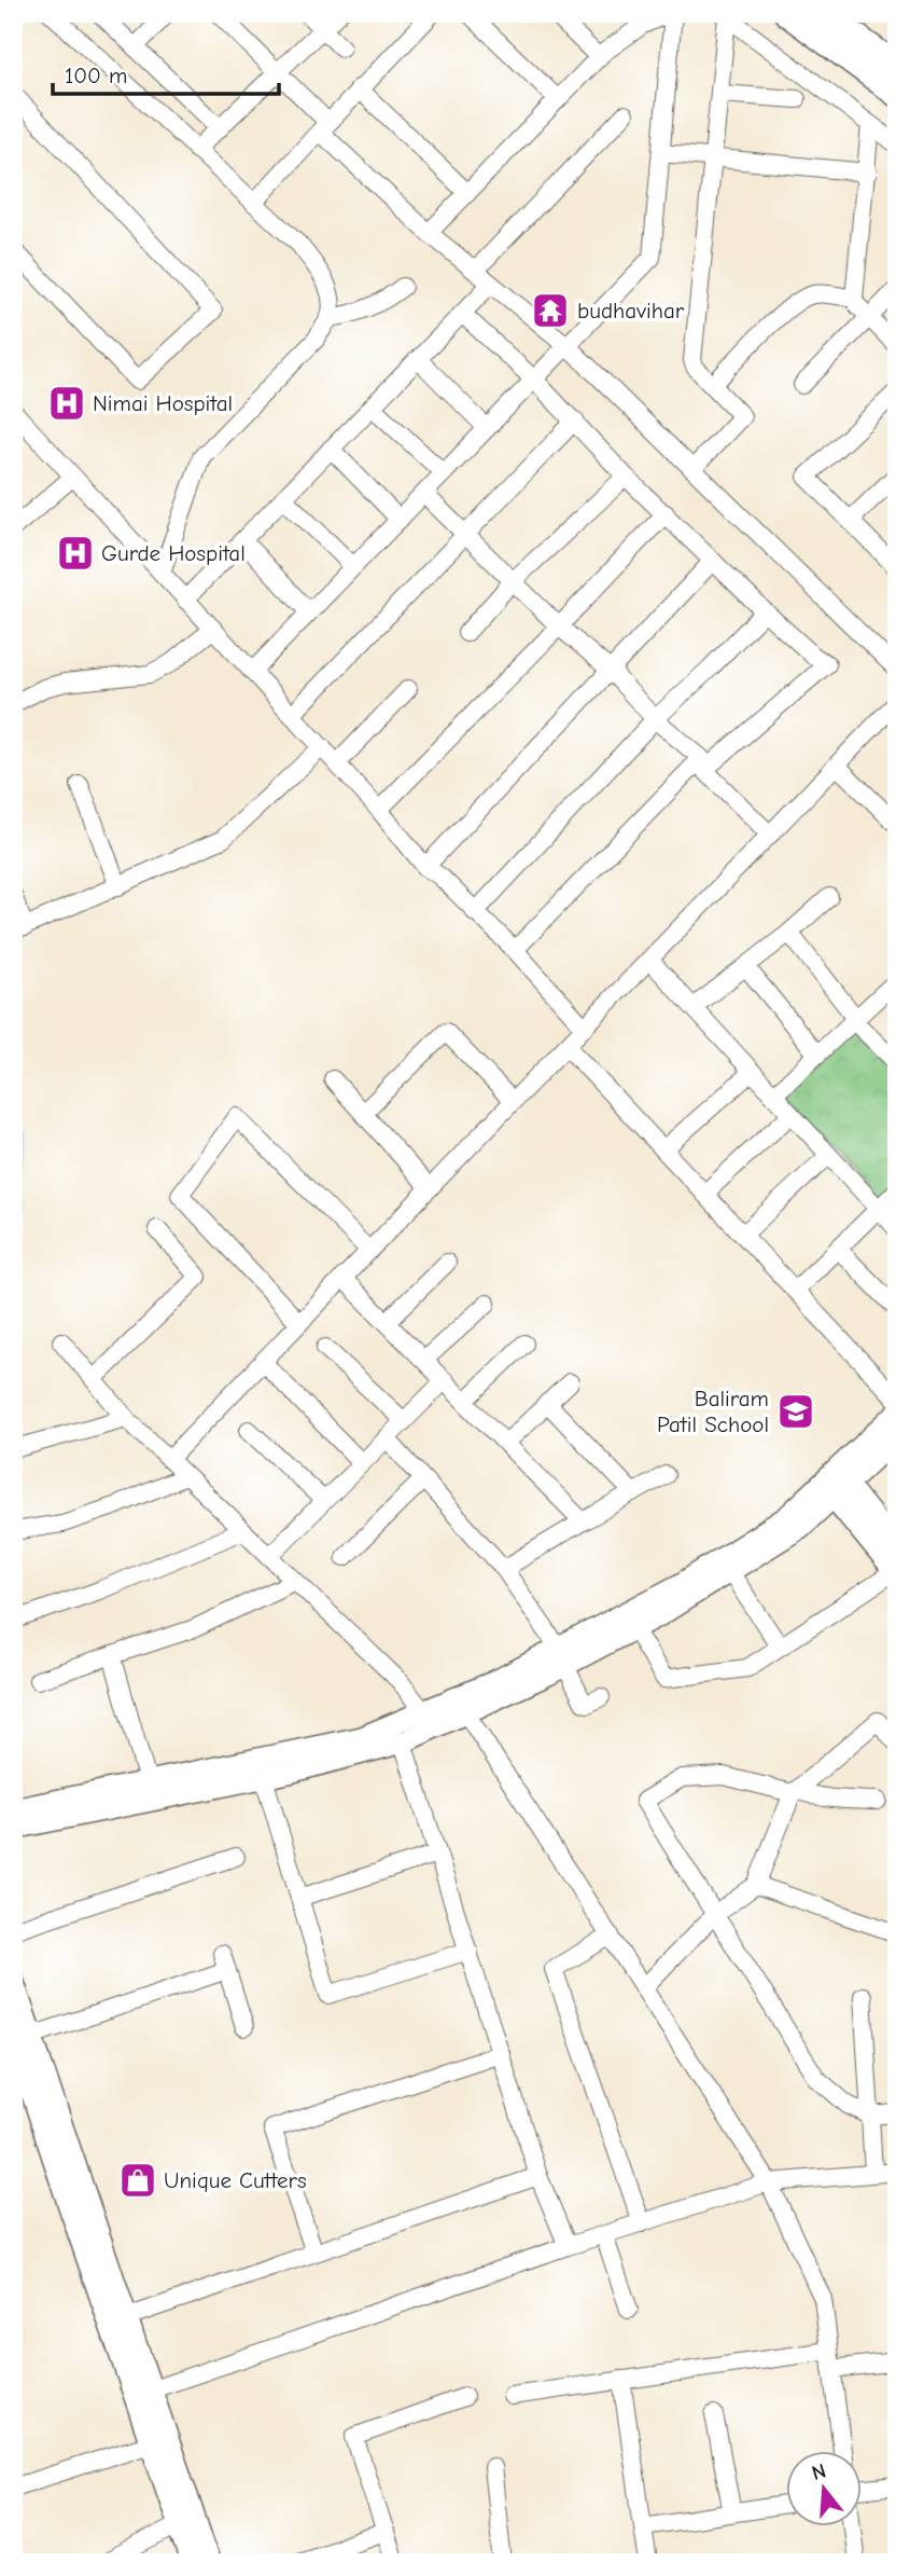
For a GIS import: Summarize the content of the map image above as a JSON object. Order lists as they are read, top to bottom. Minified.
{"places":{"temple":["budhavihar"],"hospital":["Nimai Hospital","Gurde Hospital"],"school or university":["Baliram Patil School"],"shop":["Unique Cutters"]},"scale_bar":"100 m","north":"top"}
